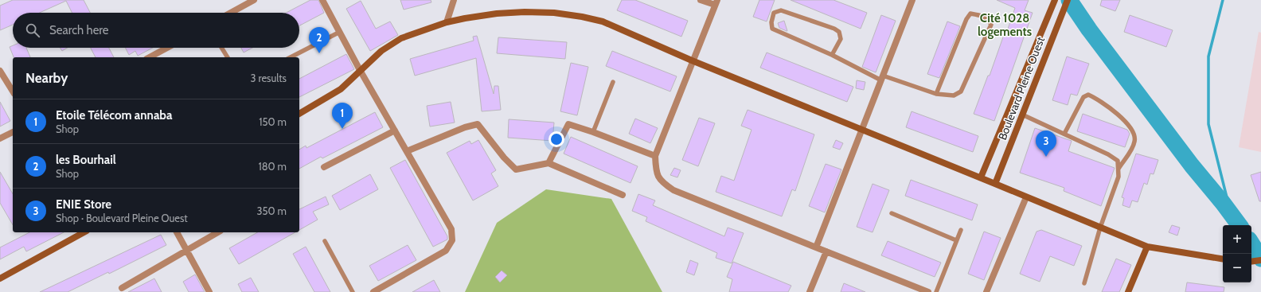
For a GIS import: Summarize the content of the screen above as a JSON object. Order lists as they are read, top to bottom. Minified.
{"streets":{"main road":["Boulevard Pleine Ouest"]},"districts":["Cité 1028 logements"],"page":{"search":"Search here","pins":["2","1","3"],"heading":["Nearby","3 results"],"list":[{"mark":"1","name":"Etoile Télécom annaba","note":"Shop","value":"150 m"},{"mark":"2","name":"les Bourhail","note":"Shop","value":"180 m"},{"mark":"3","name":"ENIE Store","note":"Shop · Boulevard Pleine Ouest","value":"350 m"}],"map_buttons":["+","−"]}}
